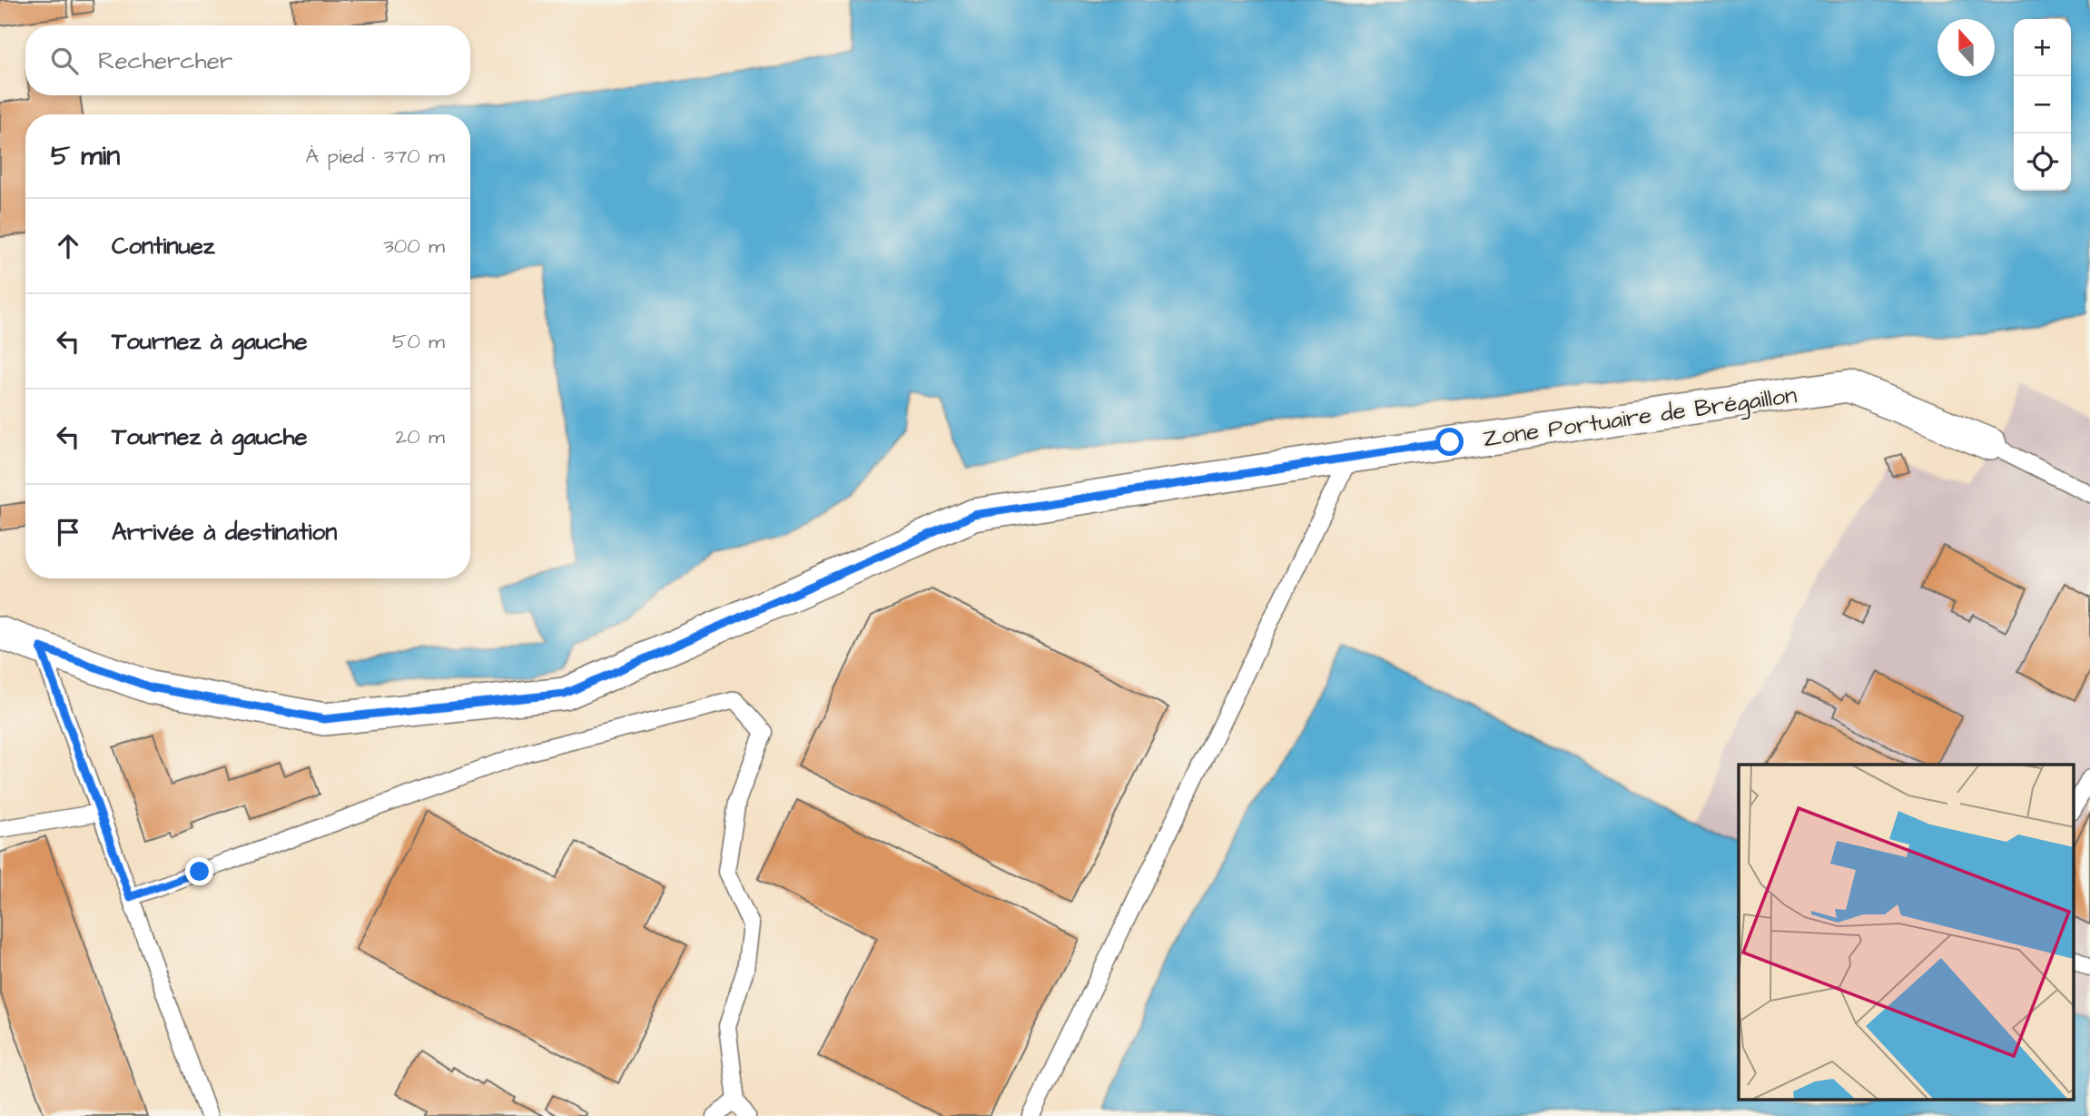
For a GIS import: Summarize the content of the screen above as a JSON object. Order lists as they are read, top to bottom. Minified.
{"streets":{"street":["Zone Portuaire de Brégaillon"]},"north":"top","page":{"map_buttons":["+","−"],"search":"Rechercher","heading":["5 min","À pied · 370 m"],"list":[["Continuez","300 m"],["Tournez à gauche","50 m"],["Tournez à gauche","20 m"],"Arrivée à destination"]}}
